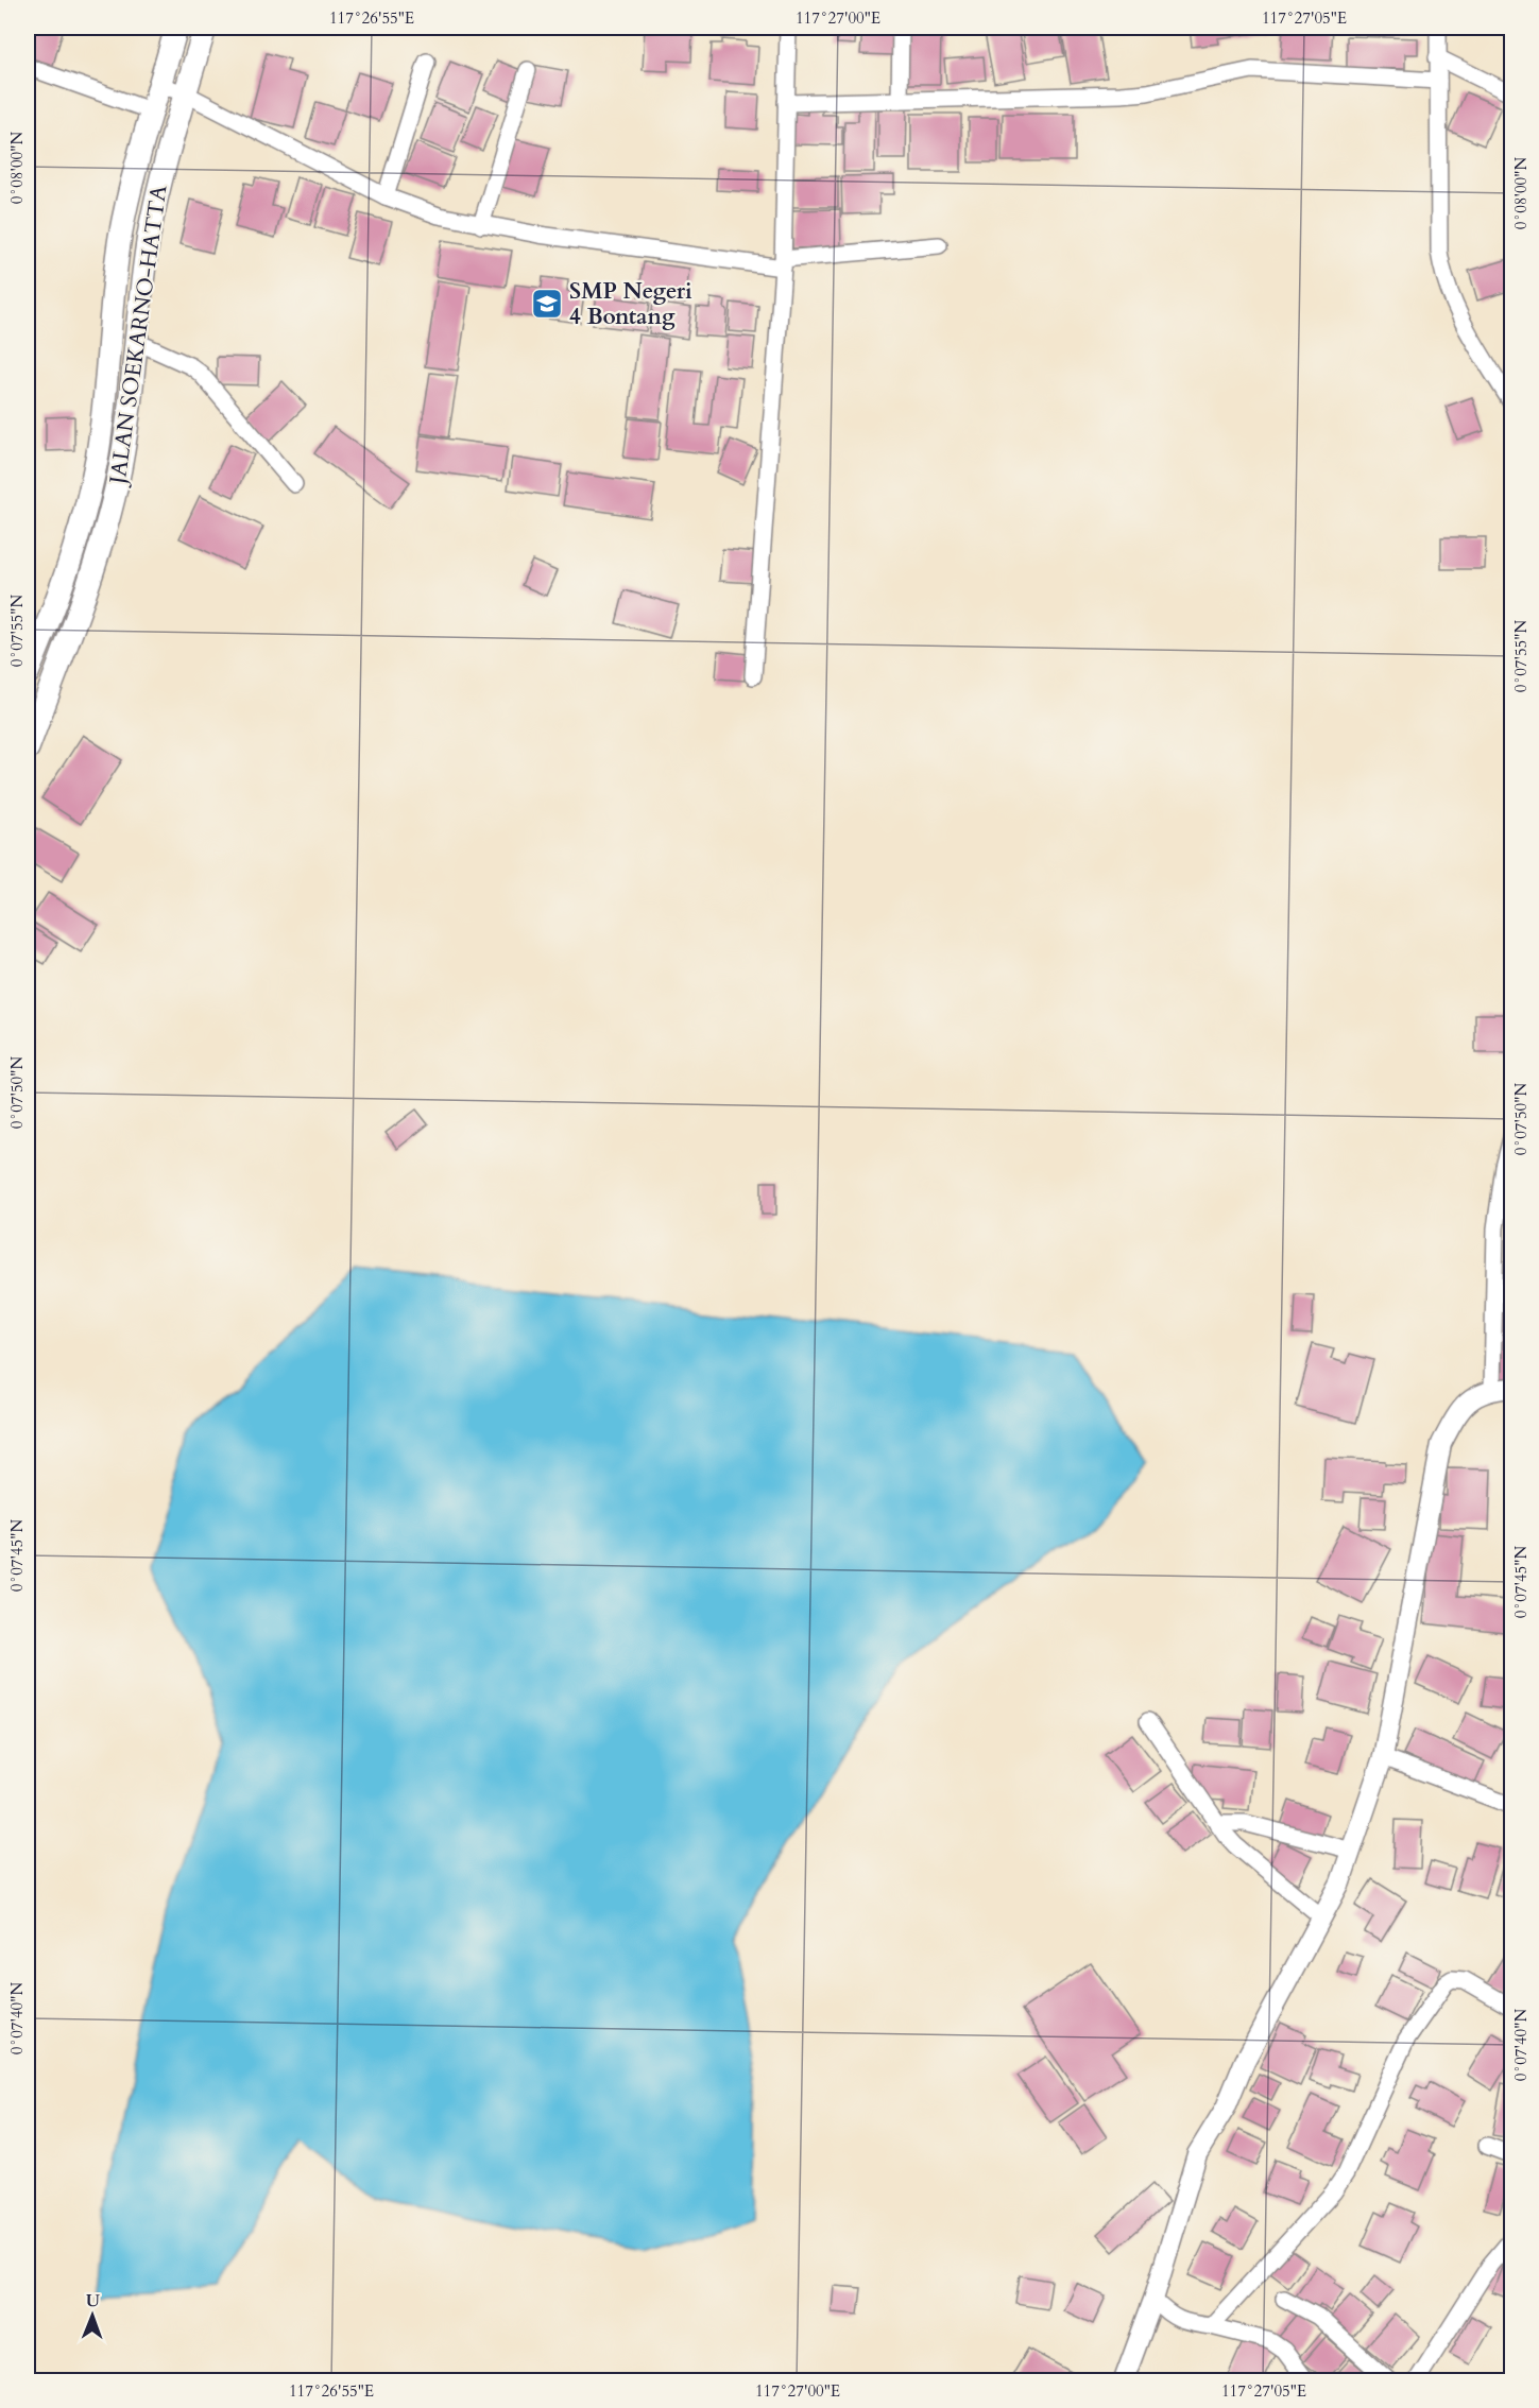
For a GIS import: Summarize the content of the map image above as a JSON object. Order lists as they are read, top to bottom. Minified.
{"streets":{"main road":["JALAN SOEKARNO-HATTA"]},"places":{"school or university":["SMP Negeri 4 Bontang"]},"north":"top","coordinates":["117°26'55\"E","117°27'00\"E","117°27'05\"E","0°08'00\"N","0°07'55\"N","0°07'50\"N","0°07'45\"N","0°07'40\"N"]}
